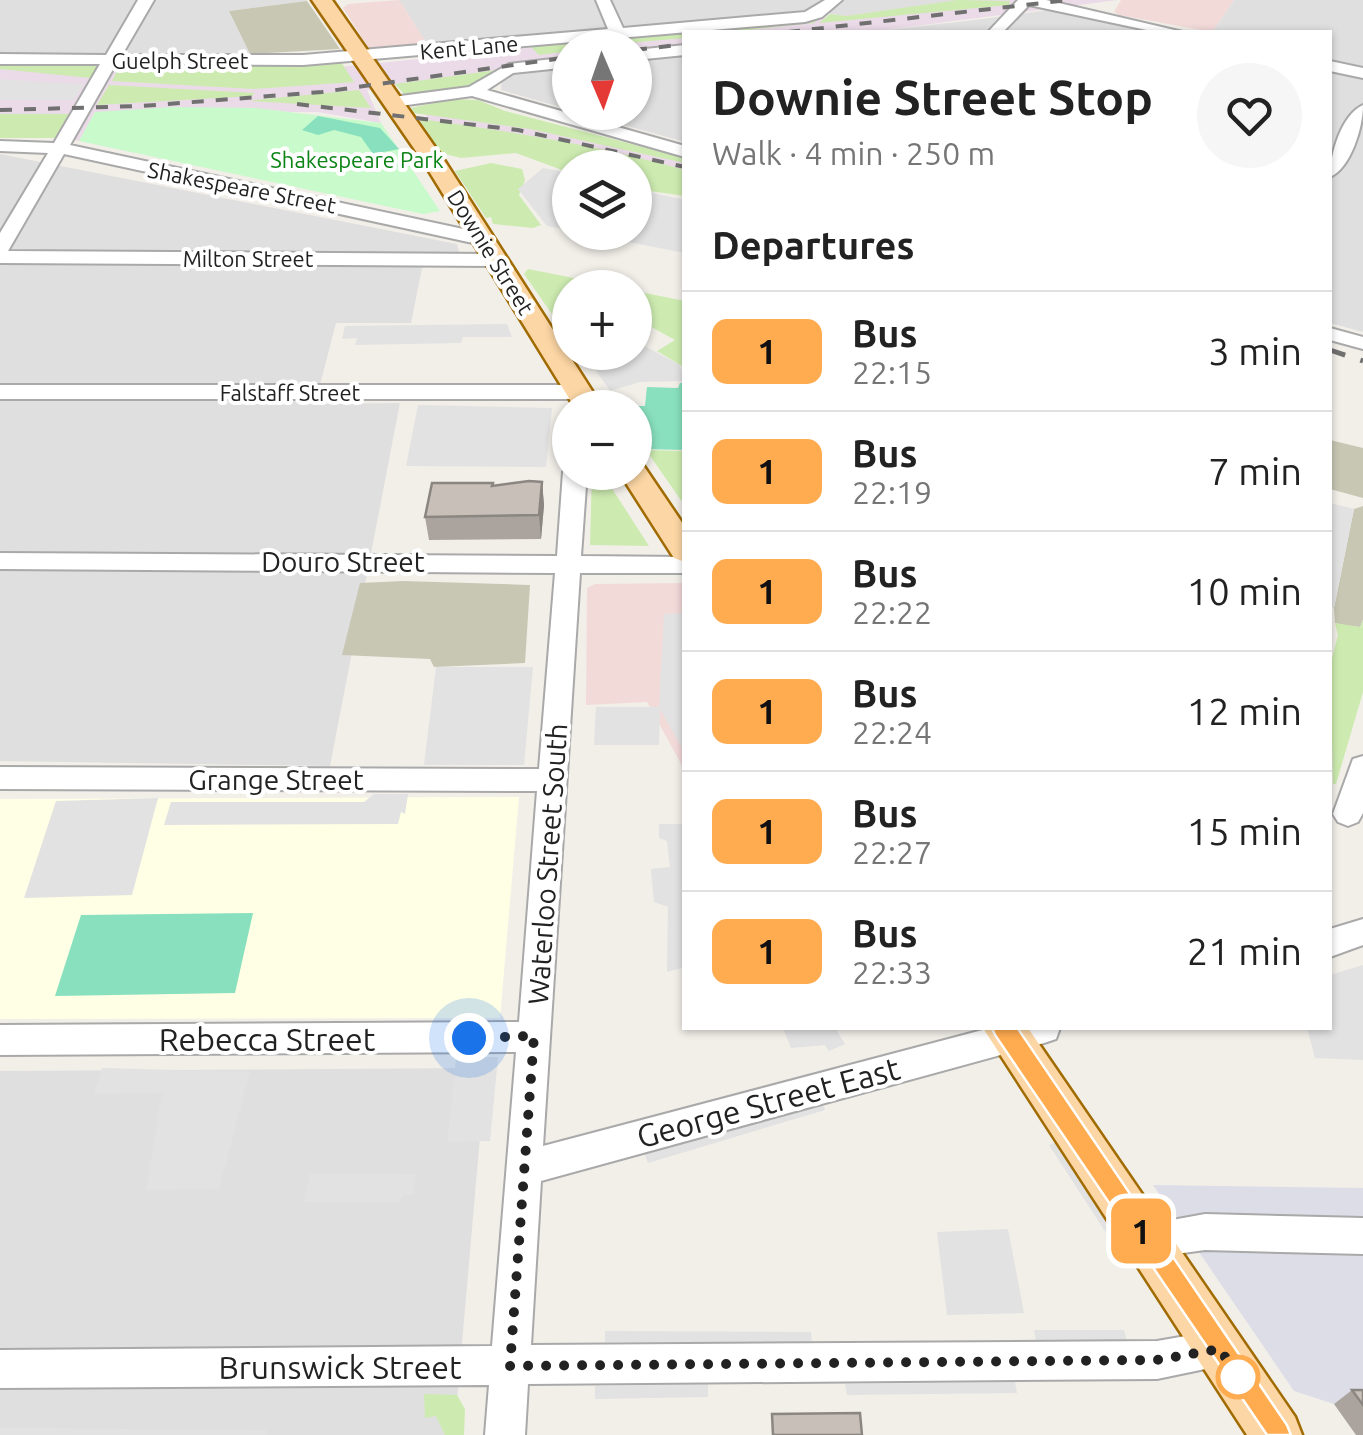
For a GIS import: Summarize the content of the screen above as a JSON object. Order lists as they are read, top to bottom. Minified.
{"streets":{"main road":["Downie Street"],"street":["Kent Lane","Guelph Street","Shakespeare Street","Milton Street","Falstaff Street","Douro Street","Grange Street","Waterloo Street South","Rebecca Street","George Street East","Brunswick Street"]},"crossings":[["Kent Lane","Guelph Street"],["Kent Lane","Downie Street"],["Guelph Street","Downie Street"],["Shakespeare Street","Downie Street"],["Shakespeare Street","Milton Street"],["Downie Street","Milton Street"],["Douro Street","Waterloo Street South"],["Grange Street","Waterloo Street South"],["Waterloo Street South","Rebecca Street"],["Waterloo Street South","George Street East"],["Waterloo Street South","Brunswick Street"]],"parks":["Shakespeare Park"],"lines":["bus line 1"],"north":"bottom","page":{"on_map":"1","map_buttons":["+","−"],"heading":[["Downie Street Stop","Walk · 4 min · 250 m"],"Departures"],"list":[{"mark":"1","name":"Bus","note":"22:15","value":"3 min"},{"mark":"1","name":"Bus","note":"22:19","value":"7 min"},{"mark":"1","name":"Bus","note":"22:22","value":"10 min"},{"mark":"1","name":"Bus","note":"22:24","value":"12 min"},{"mark":"1","name":"Bus","note":"22:27","value":"15 min"},{"mark":"1","name":"Bus","note":"22:33","value":"21 min"}]}}
